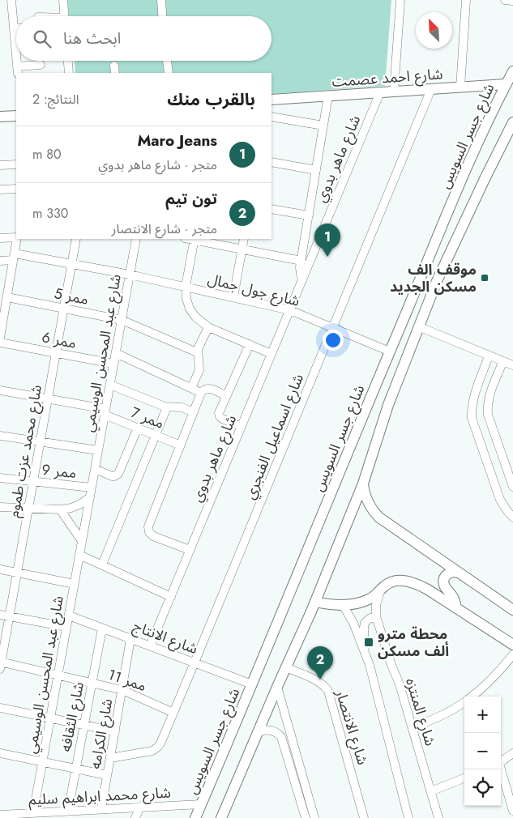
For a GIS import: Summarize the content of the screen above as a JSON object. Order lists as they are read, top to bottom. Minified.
{"streets":{"main road":["شارع احمد عصمت","شارع جسر السويس"],"street":["شارع ماهر بدوي","شارع جول جمال","ممر 5","ممر 6","شارع عبد المحسن الوسيمي","ممر 7","شارع اسماعيل الفنجري","شارع محمد عزت طموم","ممر 9","شارع الانتاج","ممر 11","شارع المنتزه","شارع الثقافه","شارع الانتصار","شارع الكرامه","شارع محمد ابراهيم سليم"]},"crossings":[["شارع احمد عصمت","شارع جسر السويس"],["شارع احمد عصمت","شارع ماهر بدوي"],["شارع احمد عصمت","شارع اسماعيل الفنجري"],["شارع جسر السويس","شارع جول جمال"],["شارع جسر السويس","شارع الانتاج"],["شارع جسر السويس","شارع محمد ابراهيم سليم"],["شارع ماهر بدوي","شارع جول جمال"],["شارع ماهر بدوي","شارع الانتاج"],["شارع جول جمال","شارع عبد المحسن الوسيمي"],["شارع جول جمال","شارع اسماعيل الفنجري"],["شارع جول جمال","شارع محمد عزت طموم"],["ممر 5","شارع عبد المحسن الوسيمي"],["ممر 5","شارع محمد عزت طموم"],["ممر 6","شارع عبد المحسن الوسيمي"],["ممر 6","شارع محمد عزت طموم"],["شارع عبد المحسن الوسيمي","ممر 7"],["شارع عبد المحسن الوسيمي","ممر 9"],["شارع عبد المحسن الوسيمي","شارع الانتاج"],["شارع عبد المحسن الوسيمي","ممر 11"],["شارع عبد المحسن الوسيمي","شارع محمد ابراهيم سليم"],["ممر 7","شارع محمد عزت طموم"],["شارع اسماعيل الفنجري","شارع الانتاج"],["شارع اسماعيل الفنجري","ممر 11"],["شارع اسماعيل الفنجري","شارع الكرامه"],["شارع محمد عزت طموم","ممر 9"],["شارع محمد عزت طموم","ممر 11"],["شارع الانتاج","شارع الثقافه"],["شارع الانتاج","شارع الكرامه"],["ممر 11","شارع الثقافه"],["ممر 11","شارع الكرامه"],["شارع الثقافه","شارع محمد ابراهيم سليم"],["شارع الكرامه","شارع محمد ابراهيم سليم"]],"places":{"transit":["موقف الف مسكن الجديد","محطة مترو ألف مسكن"]},"north":"top left","page":{"search":"ابحث هنا","heading":["بالقرب منك","النتائج: 2"],"list":[{"mark":"1","name":"Maro Jeans","note":"متجر · شارع ماهر بدوي","value":"80 m"},{"mark":"2","name":"تون تيم","note":"متجر · شارع الانتصار","value":"330 m"}],"pins":["1","2"],"map_buttons":["+","−"]}}
